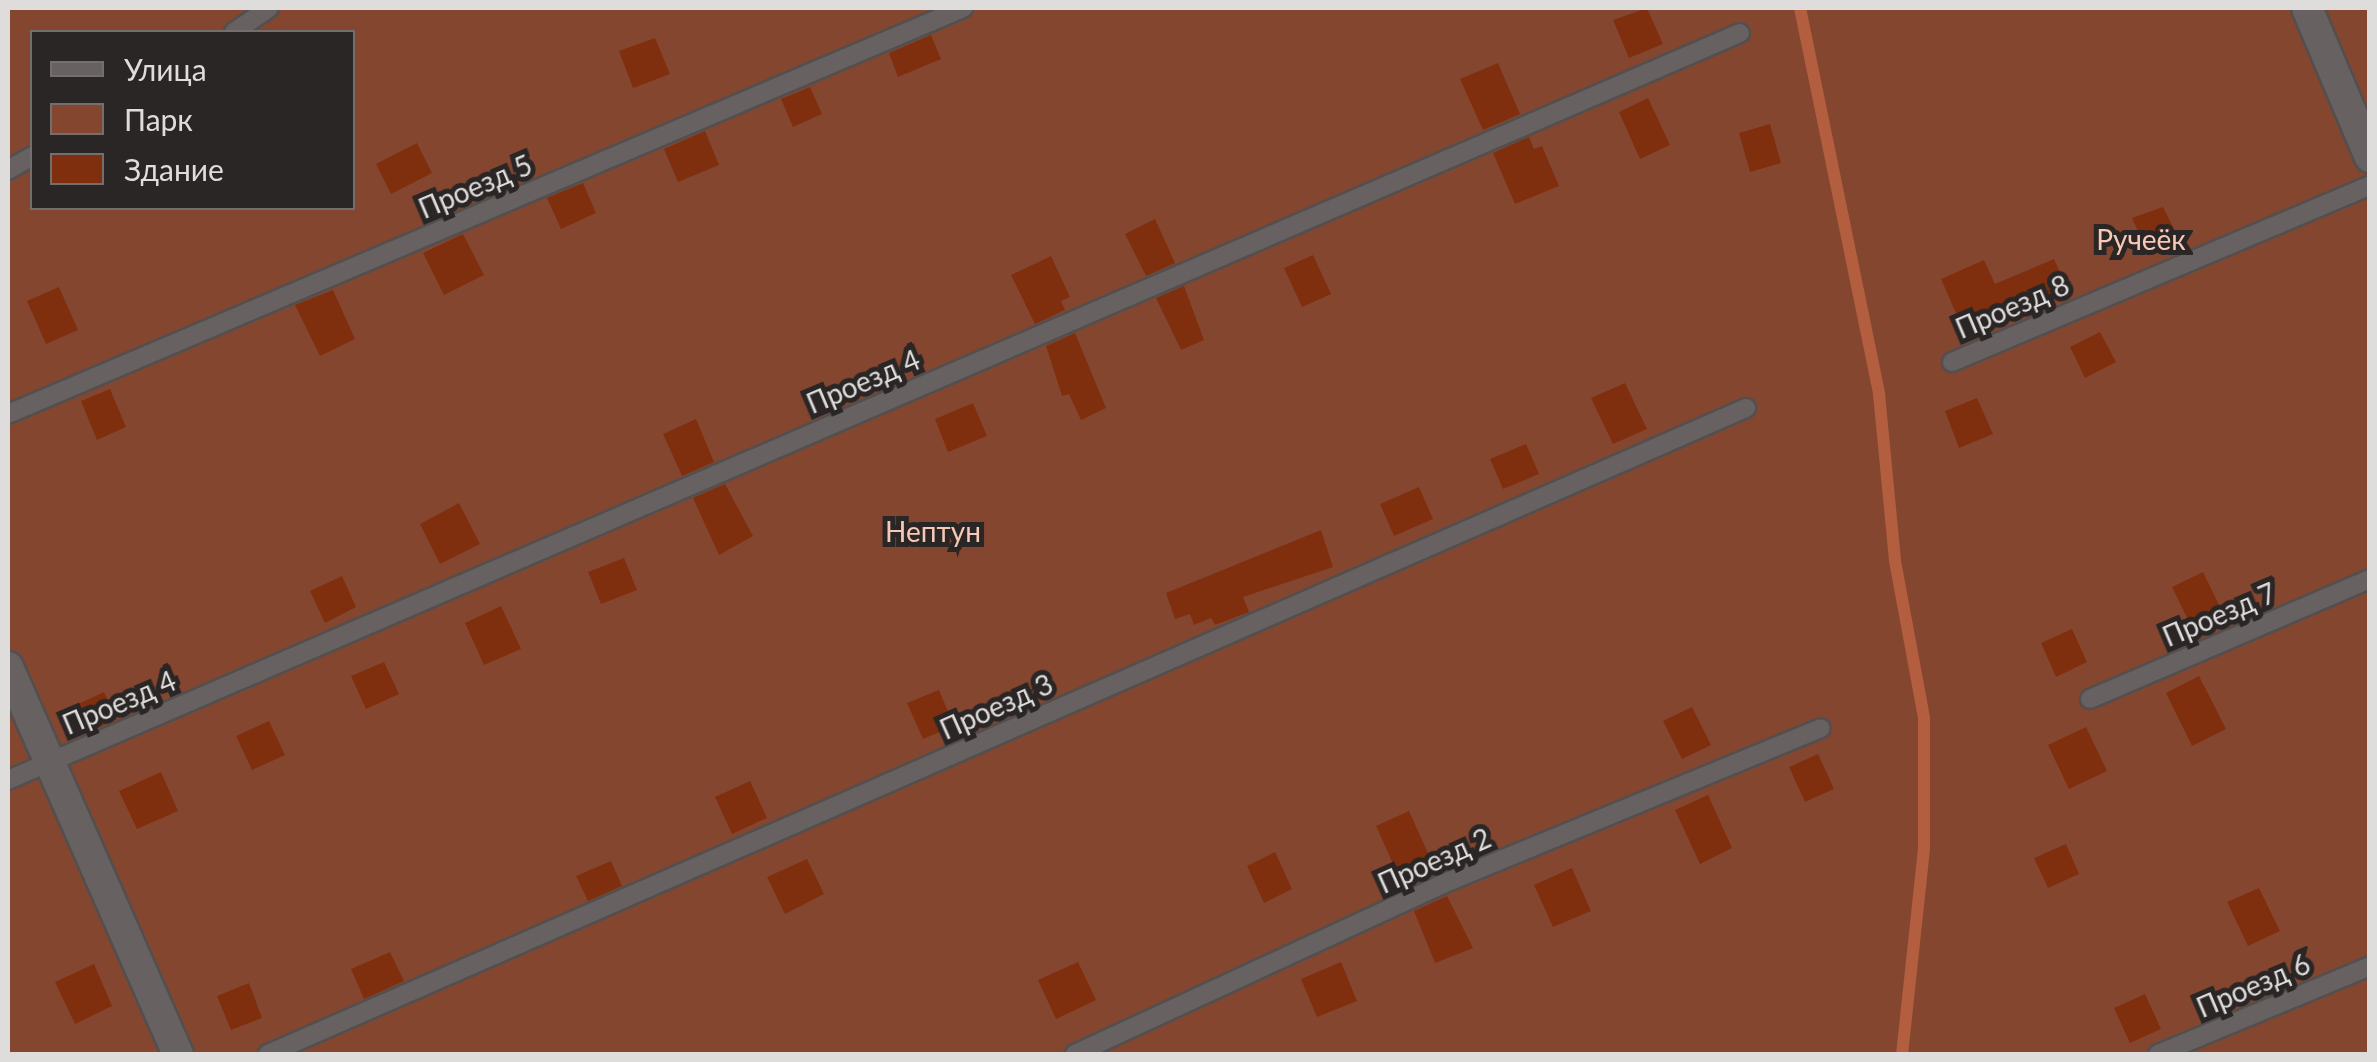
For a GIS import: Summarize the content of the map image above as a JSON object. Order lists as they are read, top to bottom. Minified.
{"streets":{"lane":["Проезд 5","Проезд 8","Проезд 4","Проезд 7","Проезд 3","Проезд 2","Проезд 6"]},"parks":["Ручеёк","Нептун"],"legend":["Улица","Парк","Здание"]}
